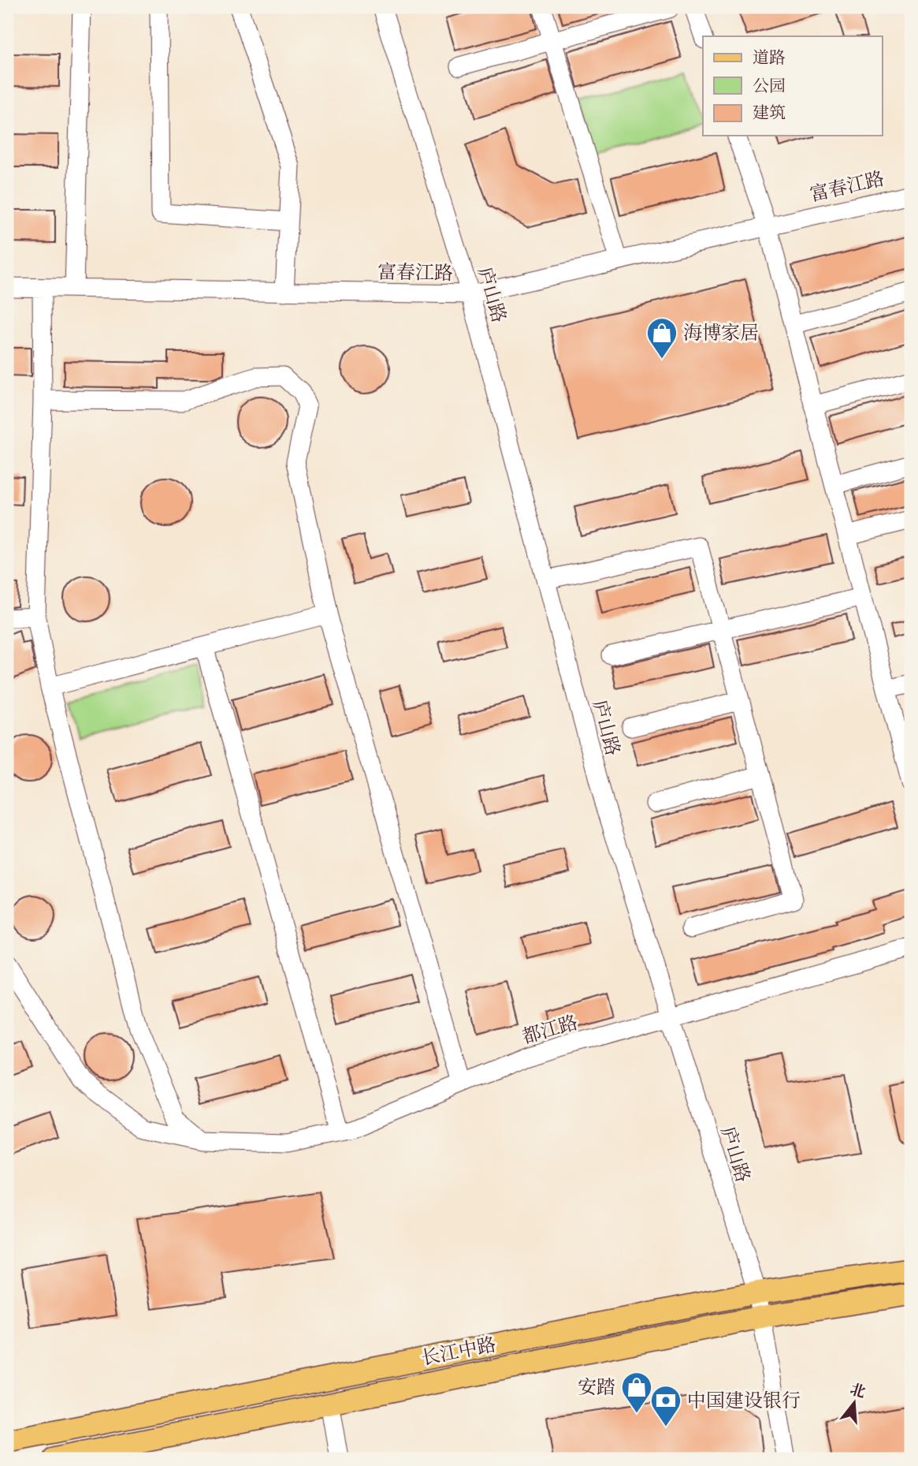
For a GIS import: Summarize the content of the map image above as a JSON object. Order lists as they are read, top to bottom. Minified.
{"streets":{"main road":["长江中路"],"street":["富春江路","庐山路","都江路"]},"crossings":[["富春江路","庐山路"],["庐山路","都江路"],["庐山路","长江中路"]],"places":{"shop":["海博家居","安踏"],"bank":["中国建设银行"]},"legend":["道路","公园","建筑"],"north":"top"}
